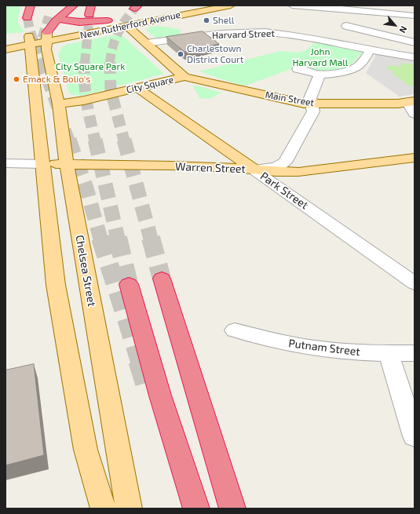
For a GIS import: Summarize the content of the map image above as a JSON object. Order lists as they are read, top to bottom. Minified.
{"streets":{"main road":["New Rutherford Avenue","City Square","Main Street","Warren Street","Park Street","Chelsea Street"],"street":["Harvard Street","Putnam Street"]},"crossings":[["New Rutherford Avenue","City Square"],["New Rutherford Avenue","Chelsea Street"],["Harvard Street","City Square"],["City Square","Main Street"],["City Square","Park Street"],["City Square","Chelsea Street"],["Warren Street","Park Street"],["Warren Street","Chelsea Street"]],"parks":["John Harvard Mall","City Square Park"],"places":["Shell","Charlestown District Court","Emack & Bolio's"],"north":"bottom right"}
